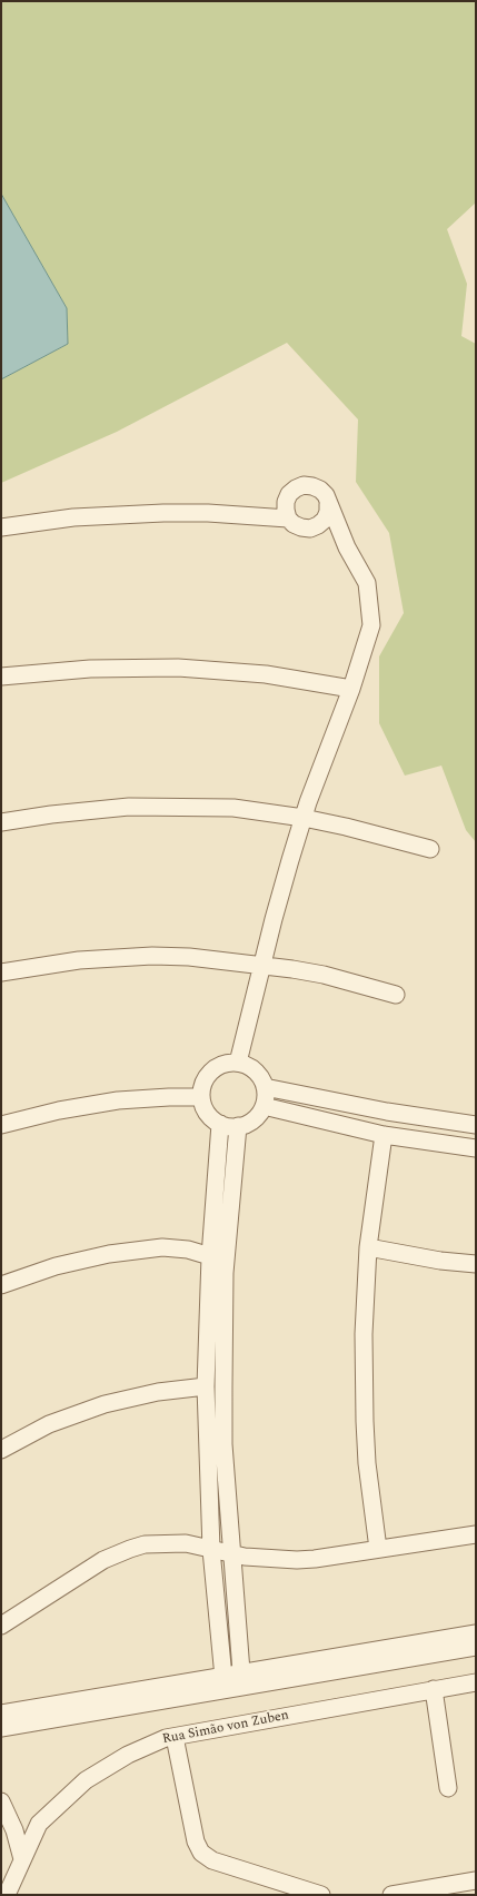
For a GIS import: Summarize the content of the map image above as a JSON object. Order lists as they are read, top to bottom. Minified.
{"streets":{"street":["Rua Simão von Zuben"]}}
